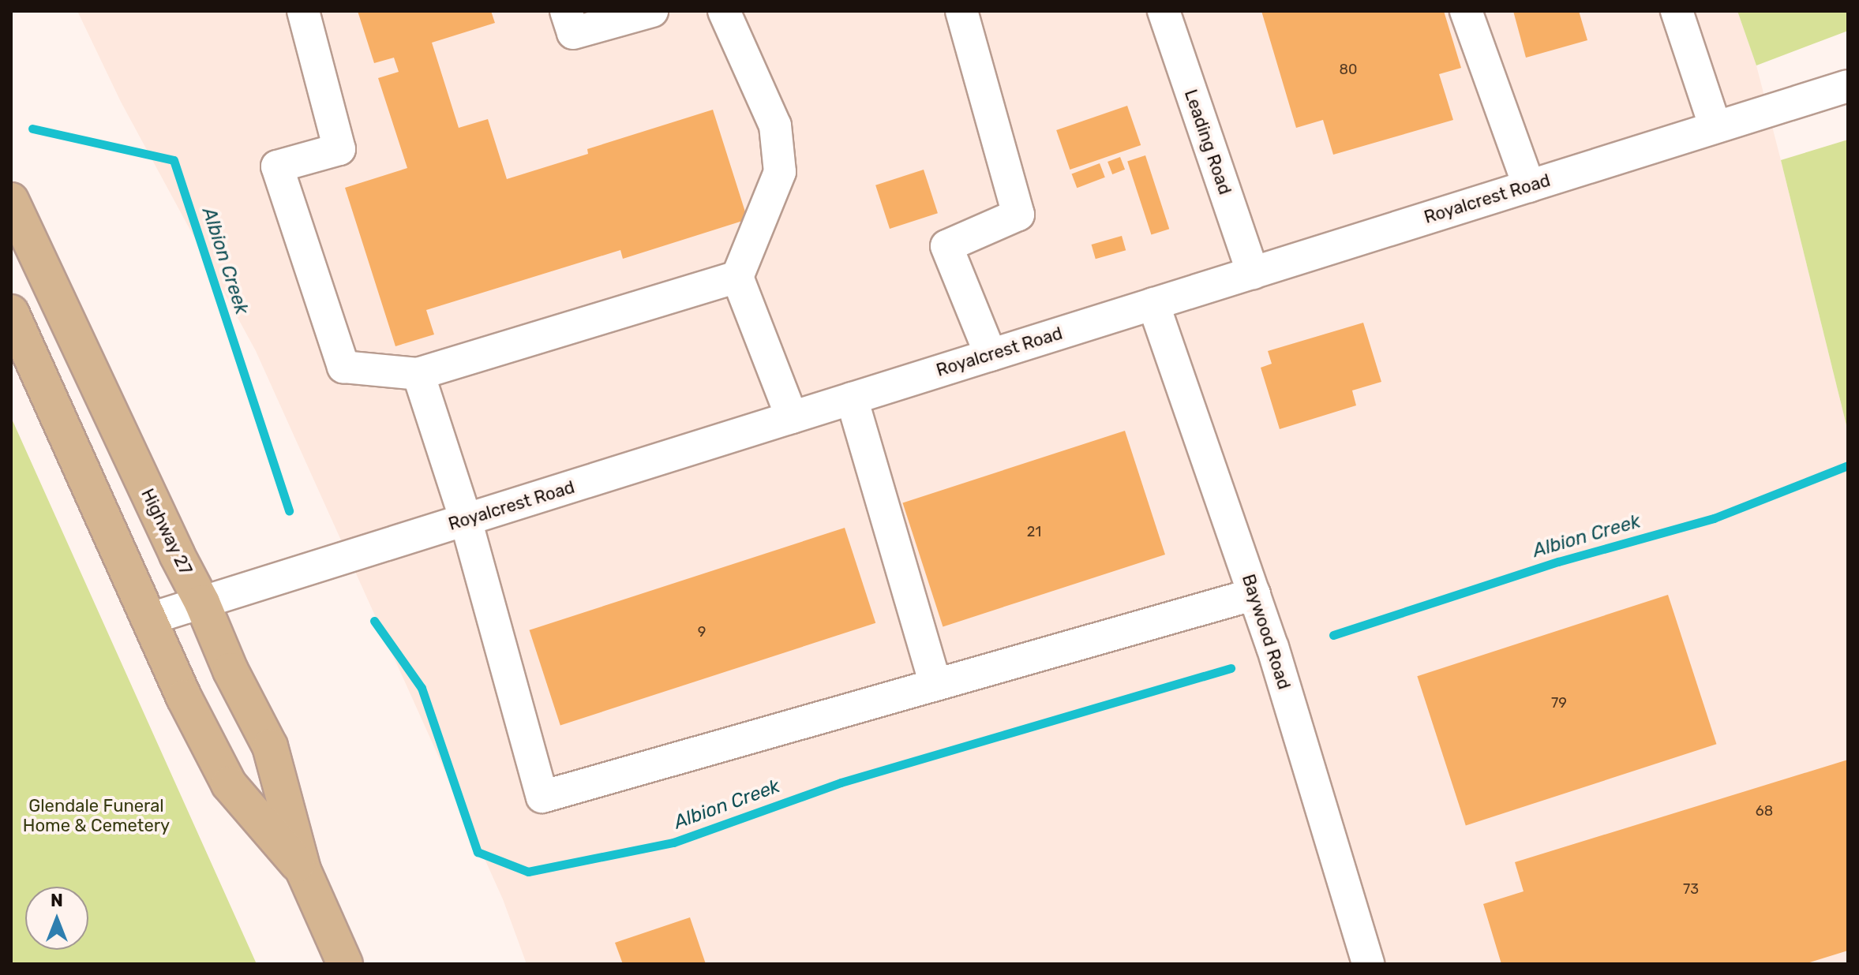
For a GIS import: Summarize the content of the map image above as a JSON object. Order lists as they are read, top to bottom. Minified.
{"streets":{"main road":["Highway 27"],"street":["Leading Road","Royalcrest Road","Baywood Road"]},"crossings":[["Leading Road","Royalcrest Road"],["Royalcrest Road","Highway 27"],["Royalcrest Road","Baywood Road"]],"water":["Albion Creek"],"parks":["Glendale Funeral Home & Cemetery"],"house_numbers":["80","21","9","79","68","73"],"north":"top"}
